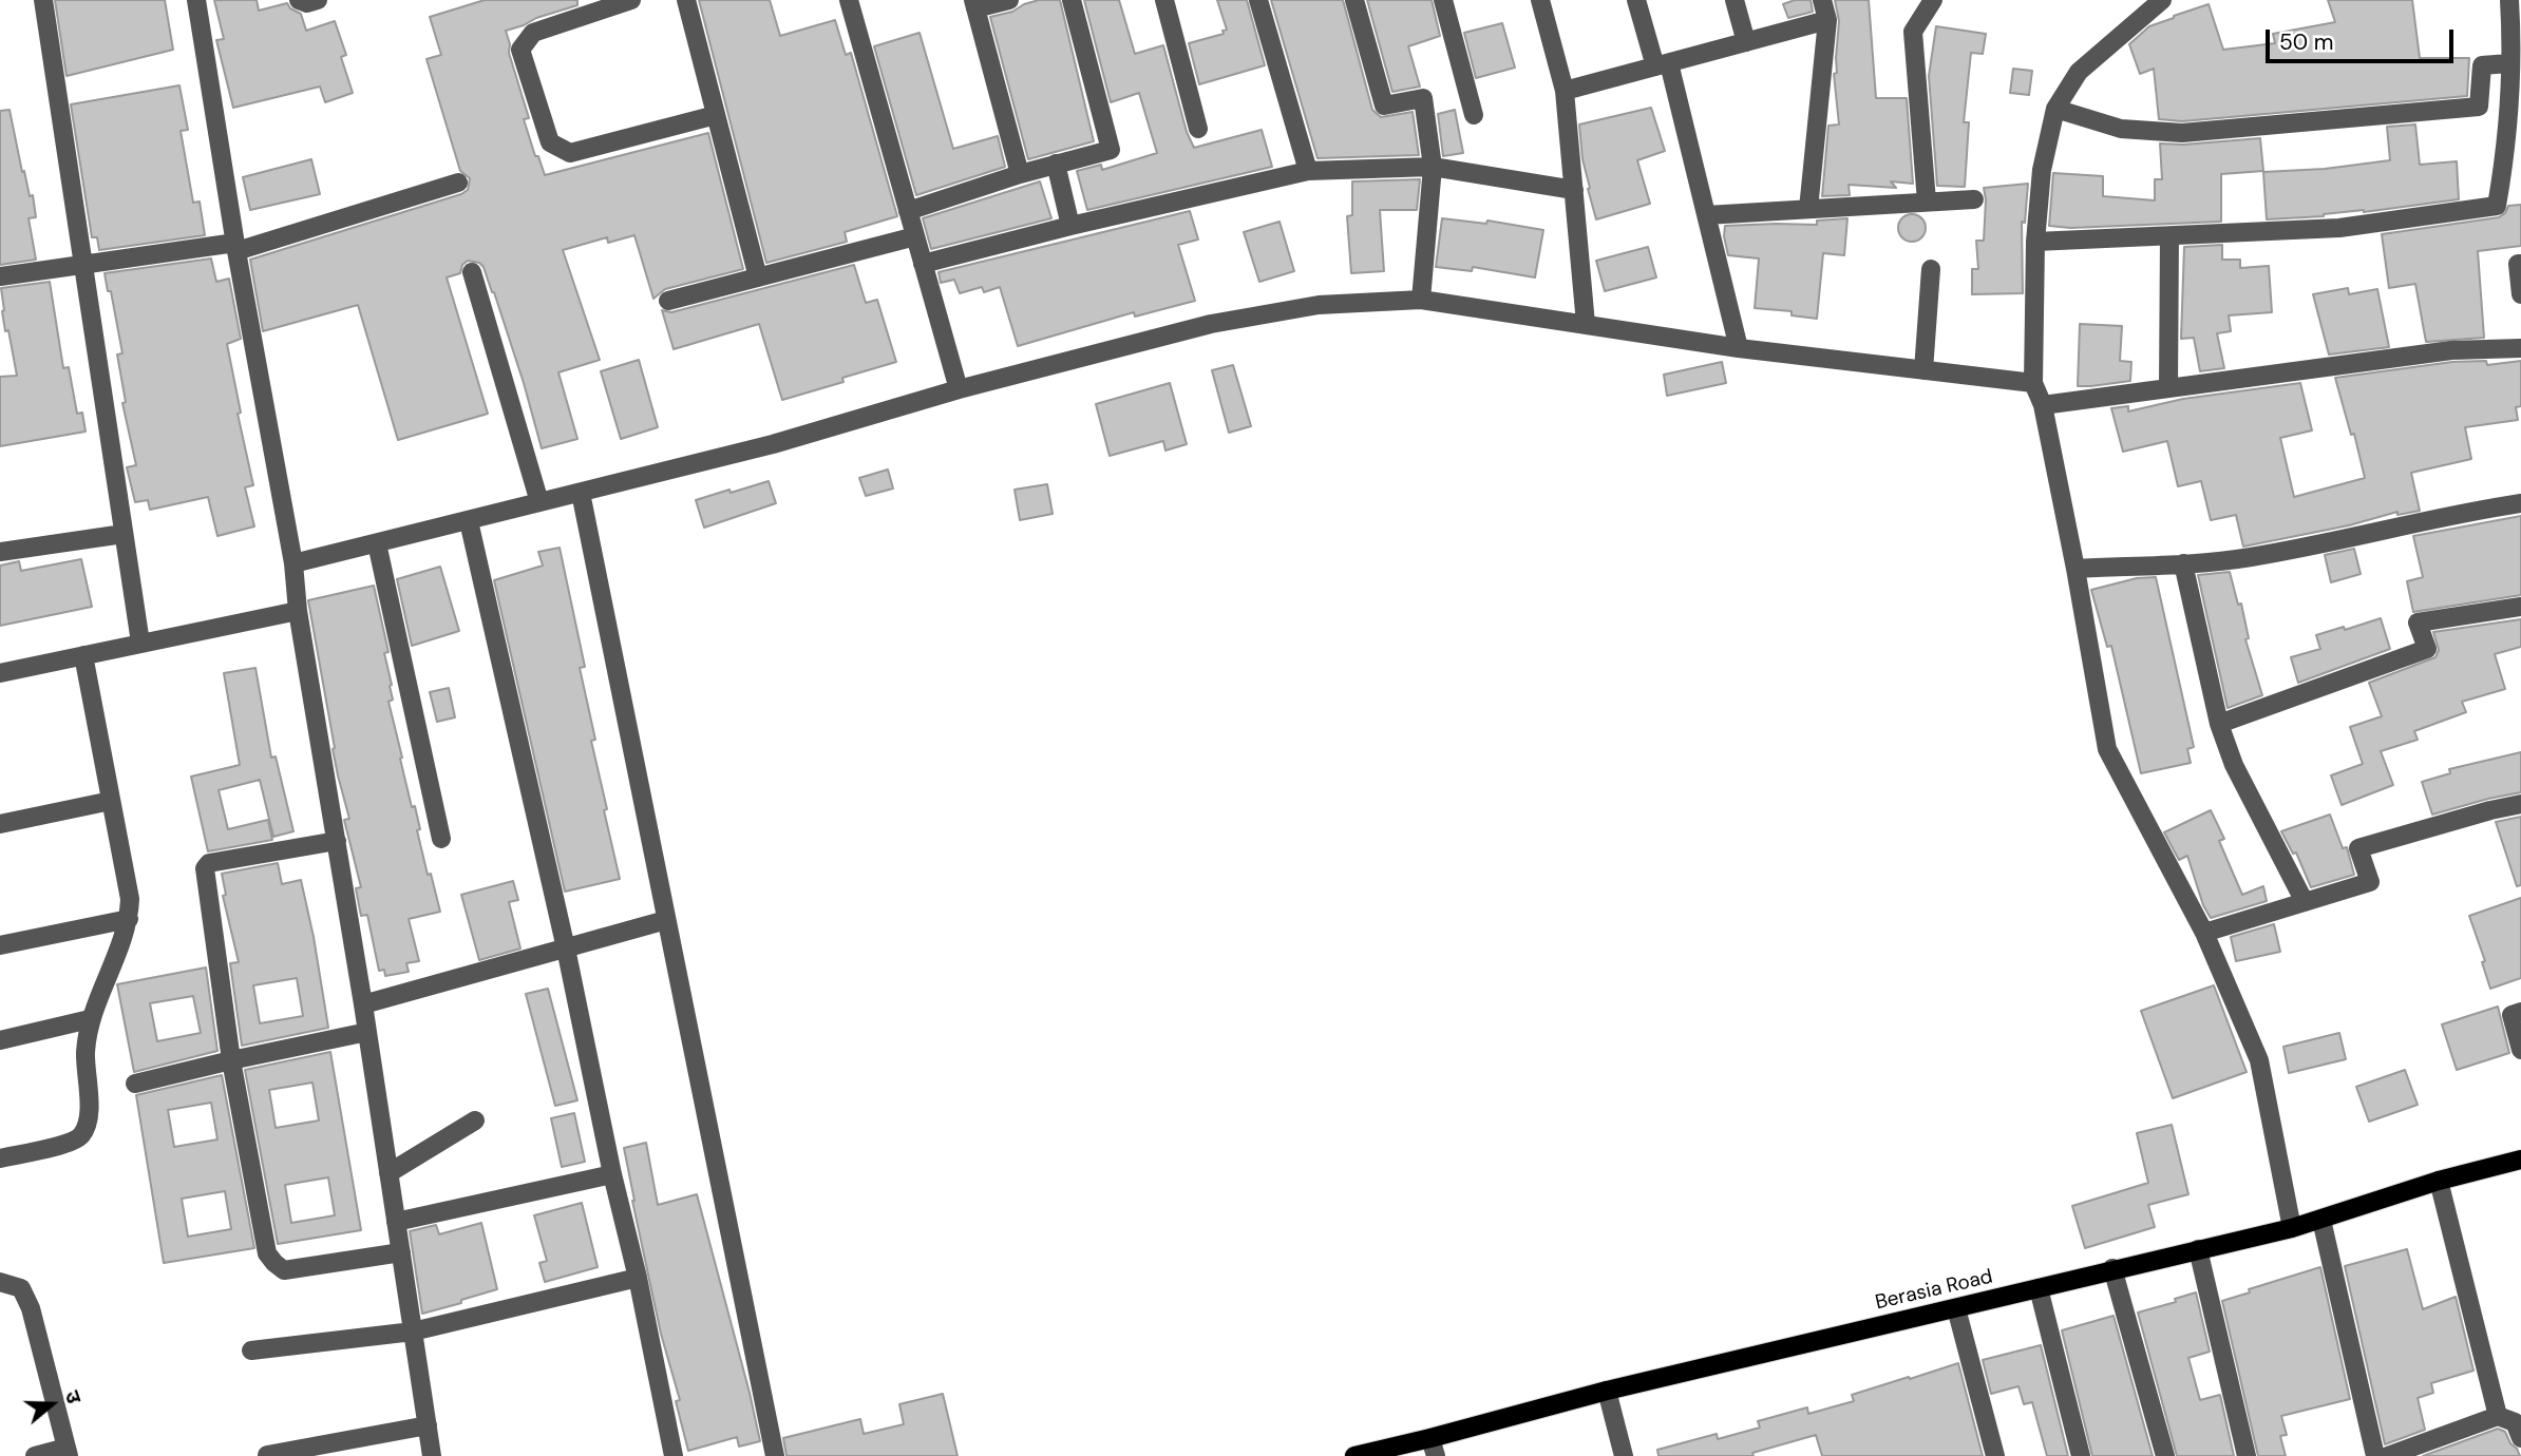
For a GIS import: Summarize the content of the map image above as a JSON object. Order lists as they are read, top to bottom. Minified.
{"streets":{"main road":["Berasia Road"]},"scale_bar":"50 m","north":"right"}
